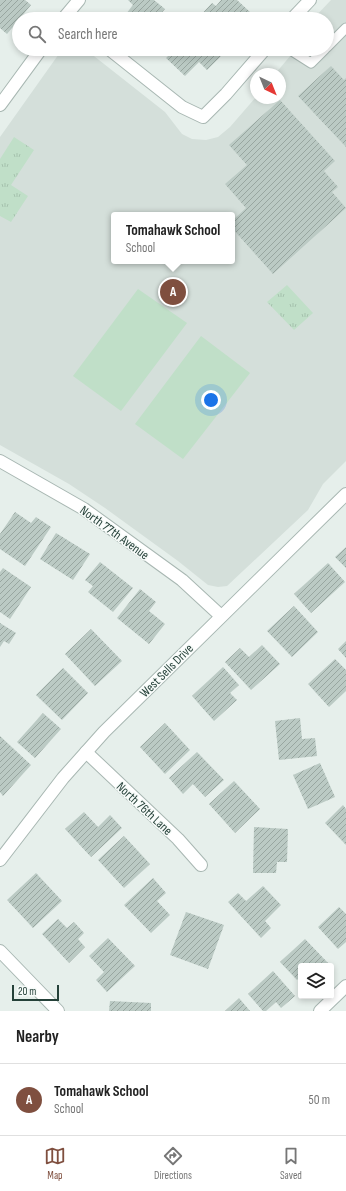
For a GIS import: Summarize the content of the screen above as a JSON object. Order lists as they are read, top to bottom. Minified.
{"streets":{"street":["North 77th Avenue","West Sells Drive","North 76th Lane"]},"crossings":[["North 77th Avenue","West Sells Drive"],["West Sells Drive","North 76th Lane"]],"scale_bar":"20 m","north":"bottom right","page":{"search":"Search here","popup":["Tomahawk School","School"],"pins":"A","scale":"20 m","heading":"Nearby","list":[{"mark":"A","name":"Tomahawk School","note":"School","value":"50 m"}],"nav":["Map","Directions","Saved"]}}
